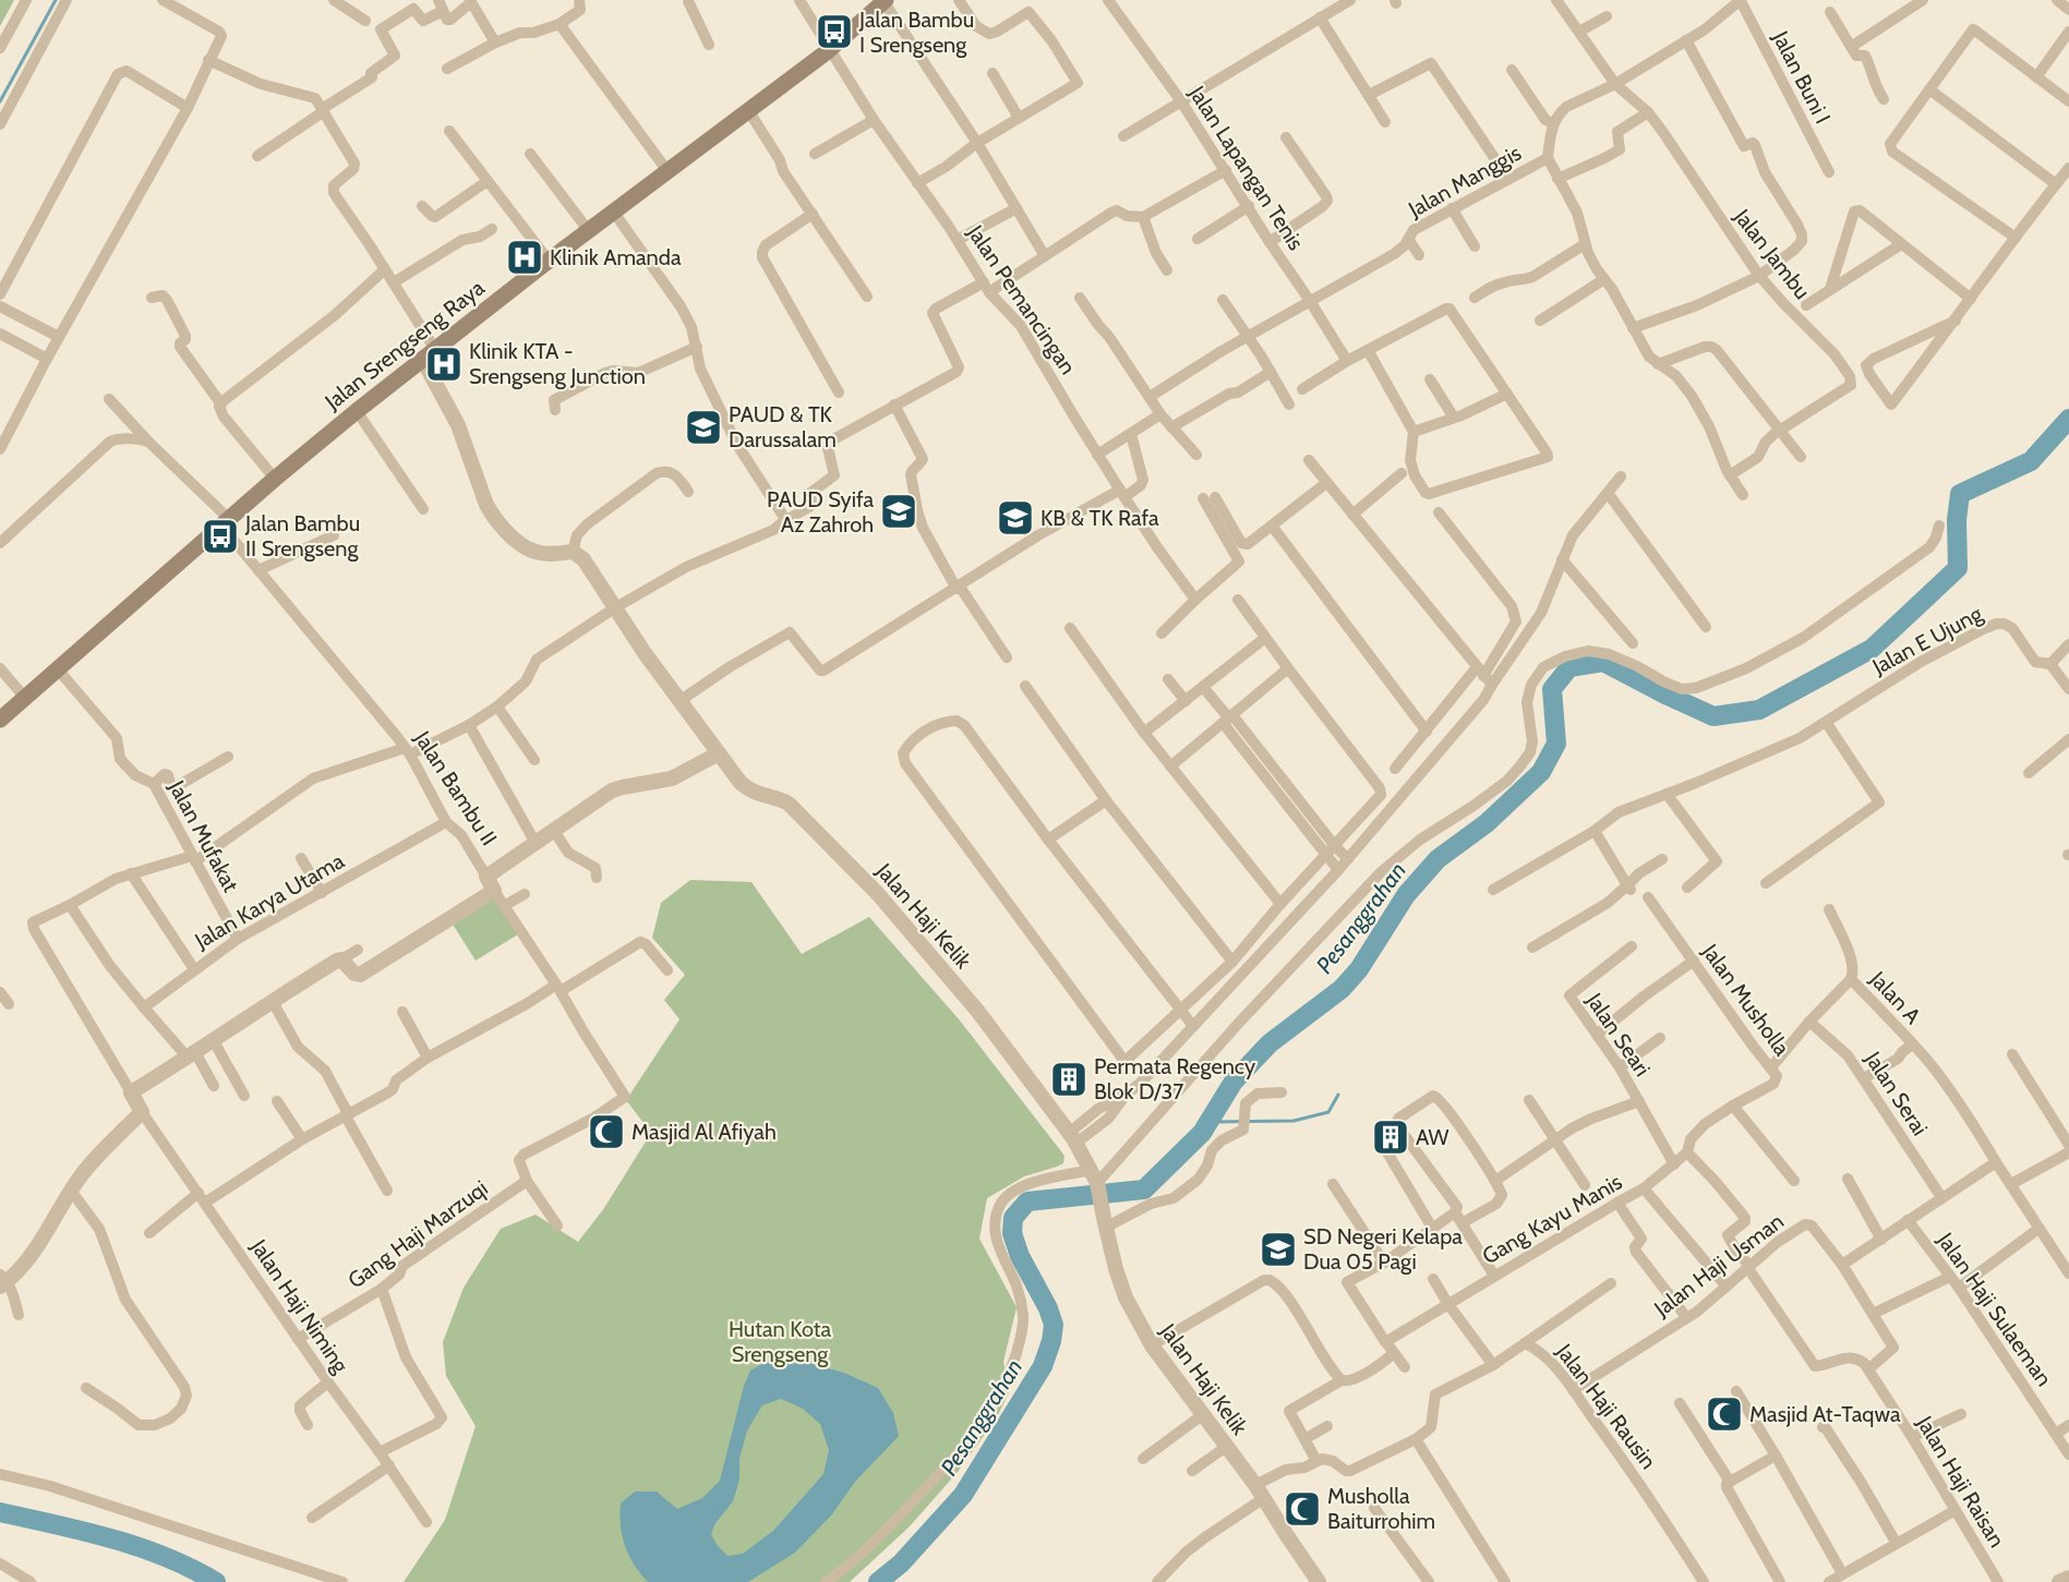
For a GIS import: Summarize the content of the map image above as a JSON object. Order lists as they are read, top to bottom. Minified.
{"streets":{"main road":["Jalan Srengseng Raya"],"street":["Jalan Buni I","Jalan Lapangan Tenis","Jalan Manggis","Jalan Jambu","Jalan Pemancingan","Jalan E Ujung","Jalan Bambu II","Jalan Mufakat","Jalan Karya Utama","Jalan Haji Kelik","Jalan A","Jalan Musholla","Jalan Seari","Jalan Serai","Gang Kayu Manis","Gang Haji Marzuqi","Jalan Haji Usman","Jalan Haji Niming","Jalan Haji Sulaeman","Jalan Haji Rausin","Jalan Haji Raisan"]},"crossings":[["Jalan Lapangan Tenis","Jalan Manggis"],["Jalan Pemancingan","Jalan Srengseng Raya"],["Jalan Srengseng Raya","Jalan Bambu II"],["Jalan Srengseng Raya","Jalan Mufakat"],["Jalan Bambu II","Jalan Karya Utama"],["Jalan Bambu II","Gang Haji Marzuqi"],["Jalan Mufakat","Jalan Karya Utama"],["Jalan A","Jalan Musholla"],["Jalan A","Jalan Serai"],["Jalan Musholla","Jalan Seari"],["Jalan Musholla","Gang Kayu Manis"],["Jalan Seari","Gang Kayu Manis"],["Gang Haji Marzuqi","Jalan Haji Niming"],["Jalan Haji Usman","Jalan Haji Rausin"]],"water":["Pesanggrahan"],"parks":["Hutan Kota Srengseng"],"places":{"bus stop":["Jalan Bambu I Srengseng","Jalan Bambu II Srengseng"],"hospital":["Klinik Amanda","Klinik KTA - Srengseng Junction"],"school or university":["PAUD & TK Darussalam","PAUD Syifa Az Zahroh","KB & TK Rafa","SD Negeri Kelapa Dua 05 Pagi"],"building":["Permata Regency Blok D/37","AW"],"mosque":["Masjid Al Afiyah","Masjid At-Taqwa","Musholla Baiturrohim"]}}
